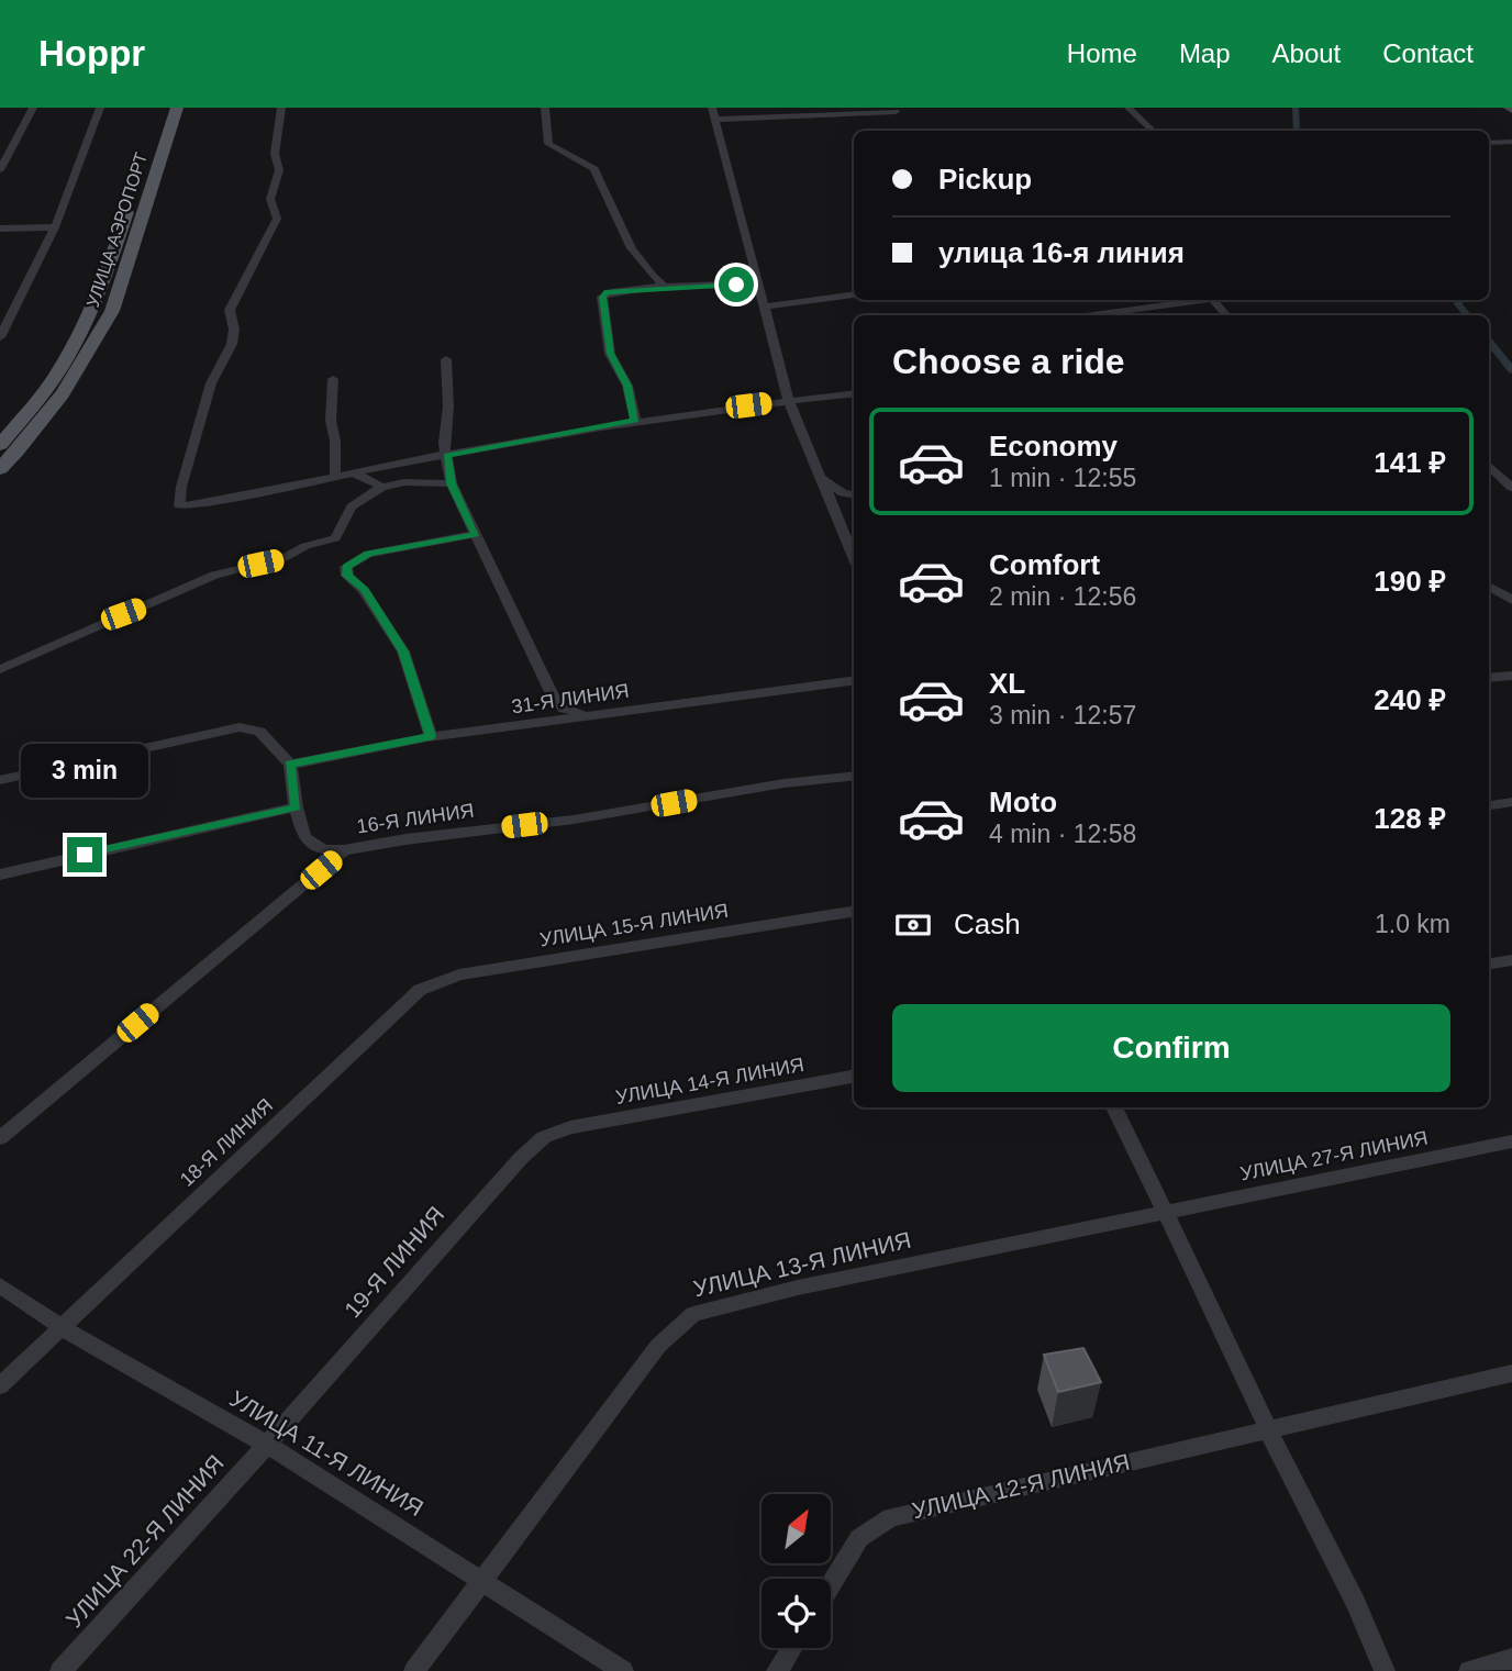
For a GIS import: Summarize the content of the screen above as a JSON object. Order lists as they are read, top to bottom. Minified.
{"streets":{"main road":["УЛИЦА АЭРОПОРТ"],"street":["31-Я ЛИНИЯ","16-Я ЛИНИЯ","УЛИЦА 15-Я ЛИНИЯ","УЛИЦА 14-Я ЛИНИЯ","18-Я ЛИНИЯ","УЛИЦА 27-Я ЛИНИЯ","19-Я ЛИНИЯ","УЛИЦА 13-Я ЛИНИЯ","УЛИЦА 11-Я ЛИНИЯ","УЛИЦА 12-Я ЛИНИЯ","УЛИЦА 22-Я ЛИНИЯ"]},"crossings":[["УЛИЦА 15-Я ЛИНИЯ","18-Я ЛИНИЯ"],["УЛИЦА 14-Я ЛИНИЯ","19-Я ЛИНИЯ"],["18-Я ЛИНИЯ","УЛИЦА 11-Я ЛИНИЯ"],["УЛИЦА 27-Я ЛИНИЯ","УЛИЦА 13-Я ЛИНИЯ"],["19-Я ЛИНИЯ","УЛИЦА 11-Я ЛИНИЯ"],["19-Я ЛИНИЯ","УЛИЦА 22-Я ЛИНИЯ"],["УЛИЦА 13-Я ЛИНИЯ","УЛИЦА 11-Я ЛИНИЯ"],["УЛИЦА 11-Я ЛИНИЯ","УЛИЦА 22-Я ЛИНИЯ"]],"north":"top right","page":{"header":"Hoppr","nav":["Home","Map","About","Contact"],"banner":["Pickup","улица 16-я линия"],"heading":"Choose a ride","list":[{"name":"Economy","note":"1 min · 12:55","value":"141 ₽"},{"name":"Comfort","note":"2 min · 12:56","value":"190 ₽"},{"name":"XL","note":"3 min · 12:57","value":"240 ₽"},{"name":"Moto","note":"4 min · 12:58","value":"128 ₽"}],"bubble":"3 min","pay":["Cash","1.0 km"],"buttons":"Confirm"}}
